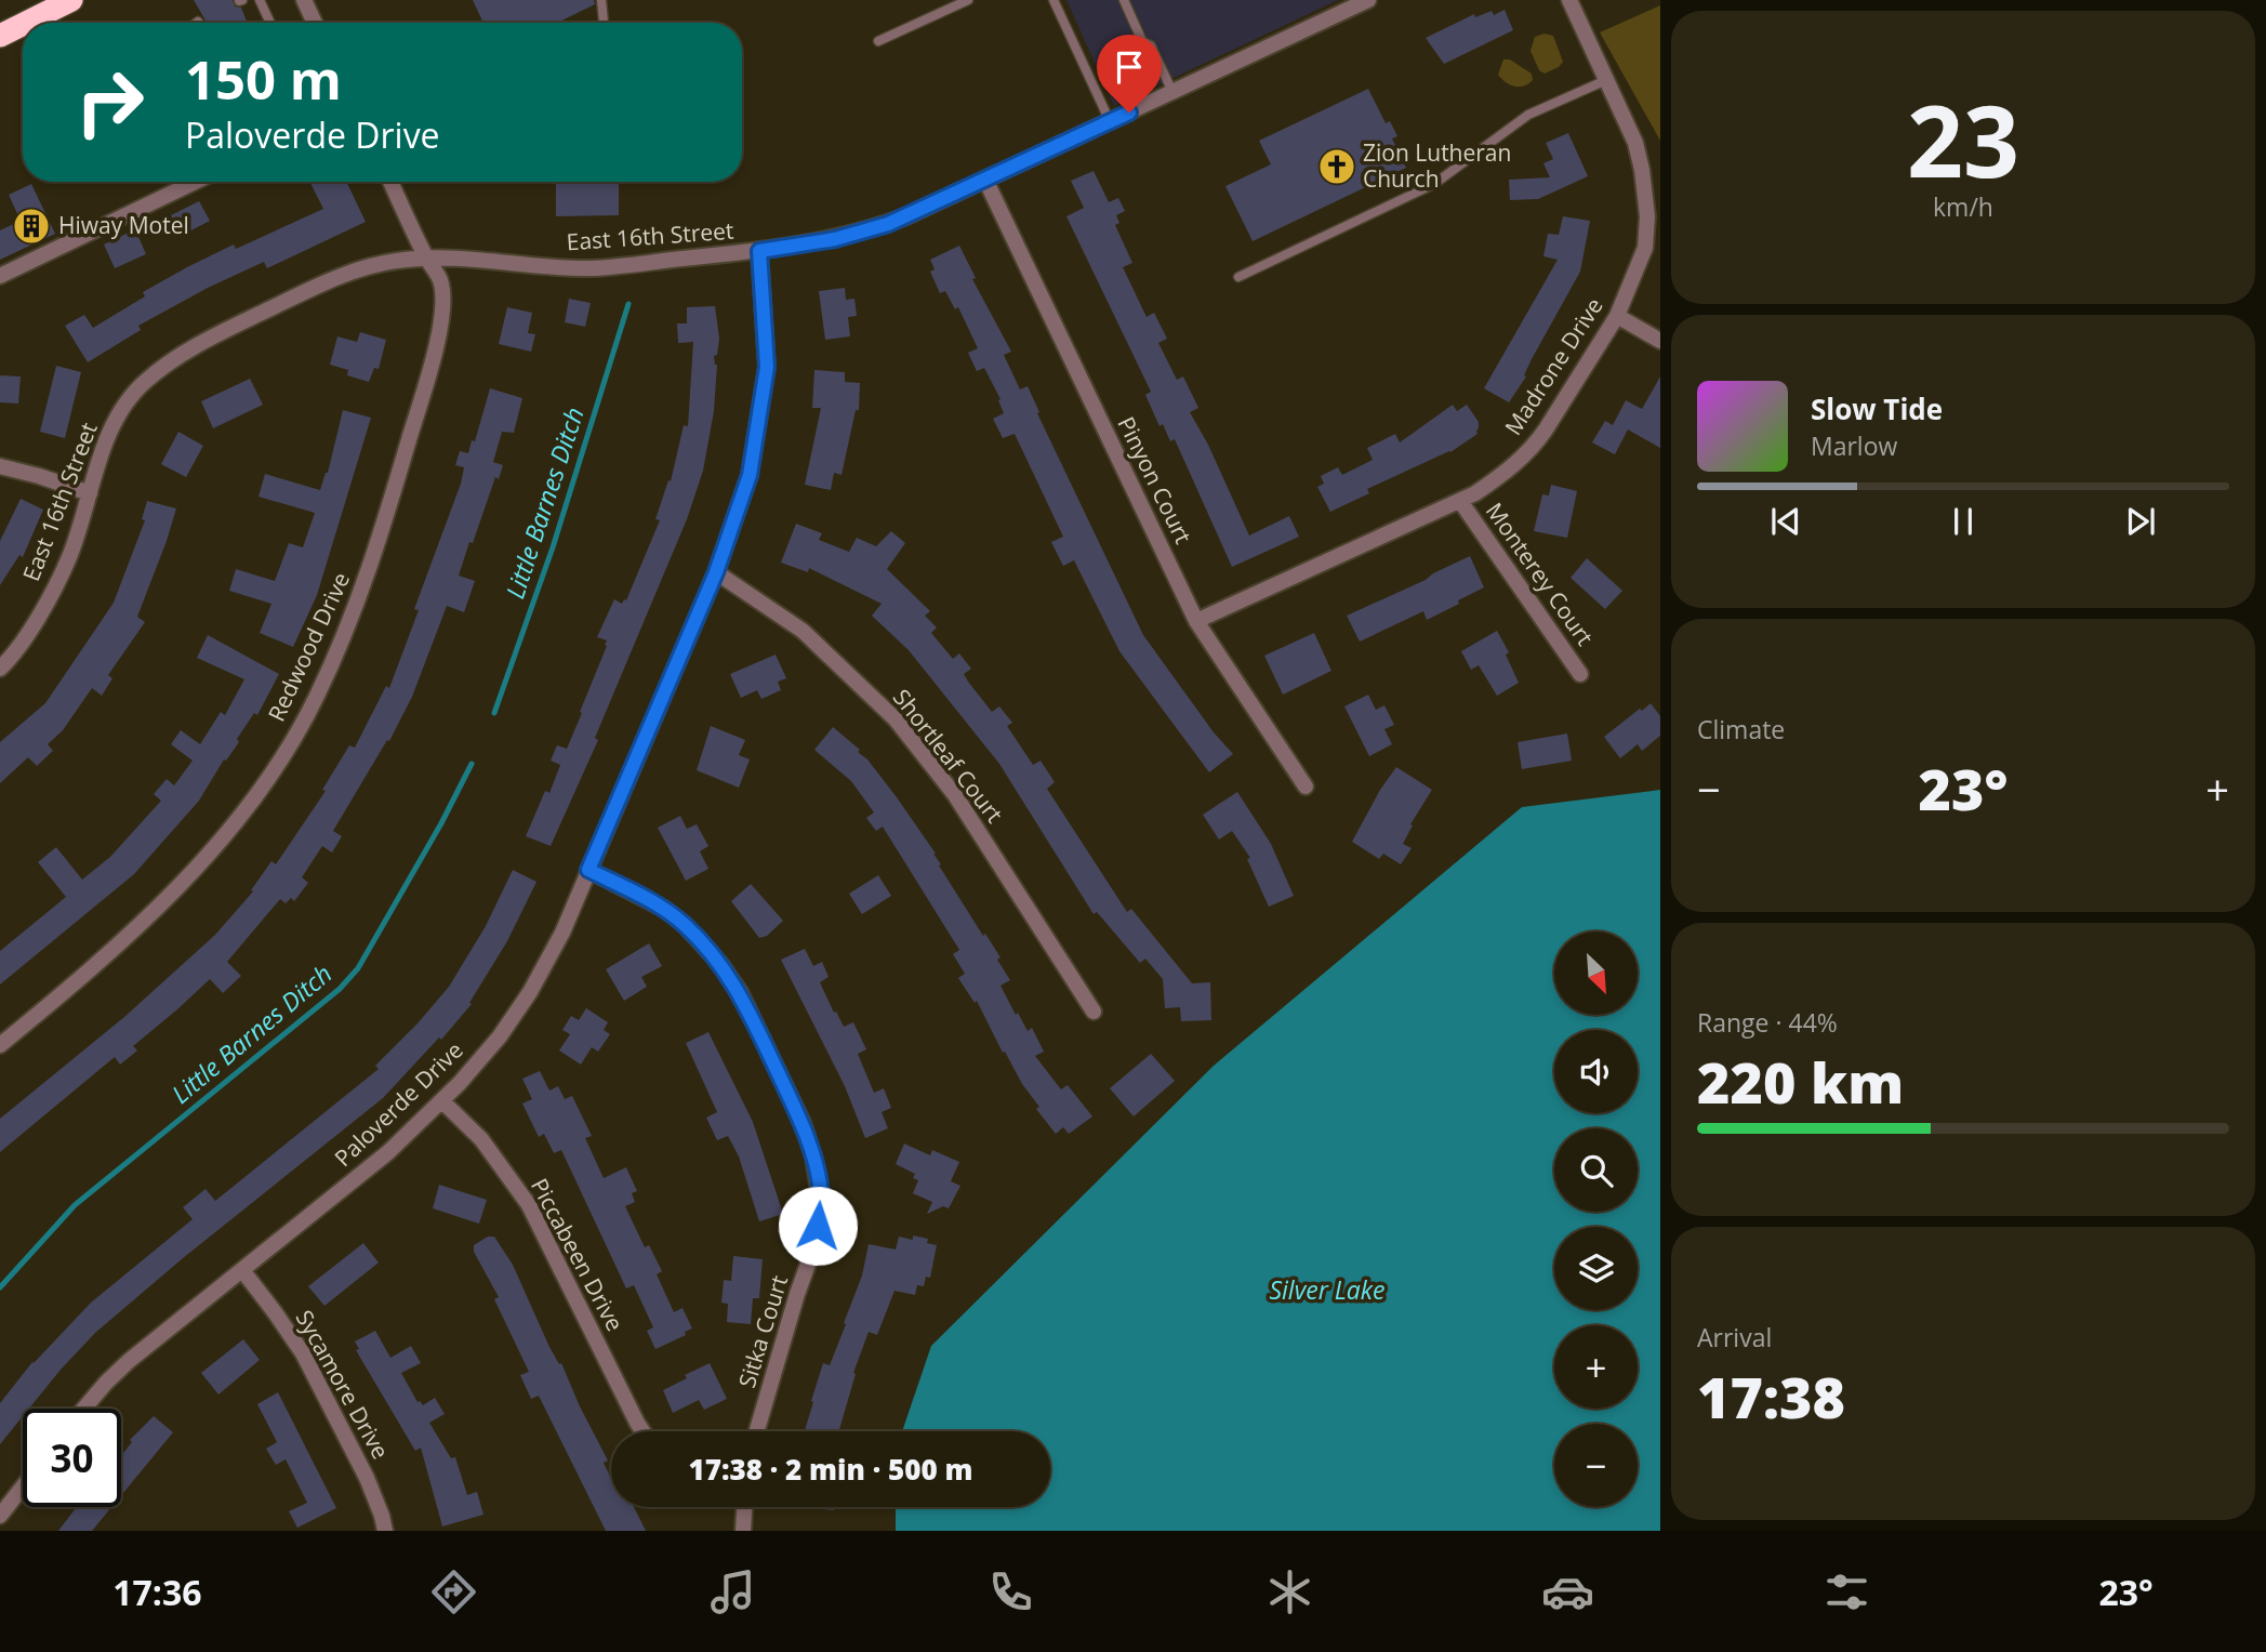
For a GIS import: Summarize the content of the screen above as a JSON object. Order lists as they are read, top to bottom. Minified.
{"streets":{"street":["East 16th Street","Madrone Drive","Pinyon Court","Monterey Court","Redwood Drive","Shortleaf Court","Paloverde Drive","Piccabeen Drive","Sitka Court","Sycamore Drive"]},"crossings":[["East 16th Street","Pinyon Court"],["East 16th Street","Redwood Drive"],["East 16th Street","Paloverde Drive"],["Madrone Drive","Pinyon Court"],["Madrone Drive","Monterey Court"],["Shortleaf Court","Paloverde Drive"],["Paloverde Drive","Piccabeen Drive"],["Paloverde Drive","Sitka Court"],["Paloverde Drive","Sycamore Drive"]],"water":["Little Barnes Ditch","Silver Lake"],"places":{"church":["Zion Lutheran Church"],"building":["Hiway Motel"]},"north":"bottom right","page":{"tile":[["23","km/h"],"Climate",["Range · 44%","220 km"],["Arrival","17:38"]],"turn":["150 m","Paloverde Drive"],"song":["Slow Tide","Marlow"],"heat":["−","23°","+"],"map_buttons":["+","−"],"limit":"30","trip":"17:38 · 2 min · 500 m","tabs":["17:36","23°"]}}
